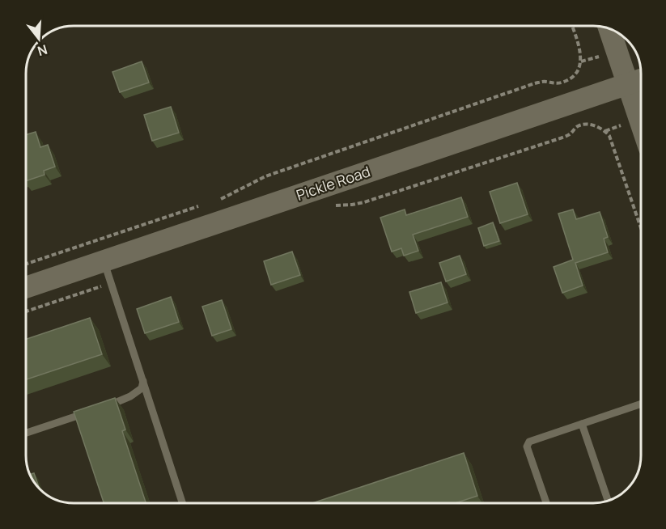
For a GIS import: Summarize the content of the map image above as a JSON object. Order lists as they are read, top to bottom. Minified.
{"streets":{"street":["Pickle Road"]},"north":"bottom"}
